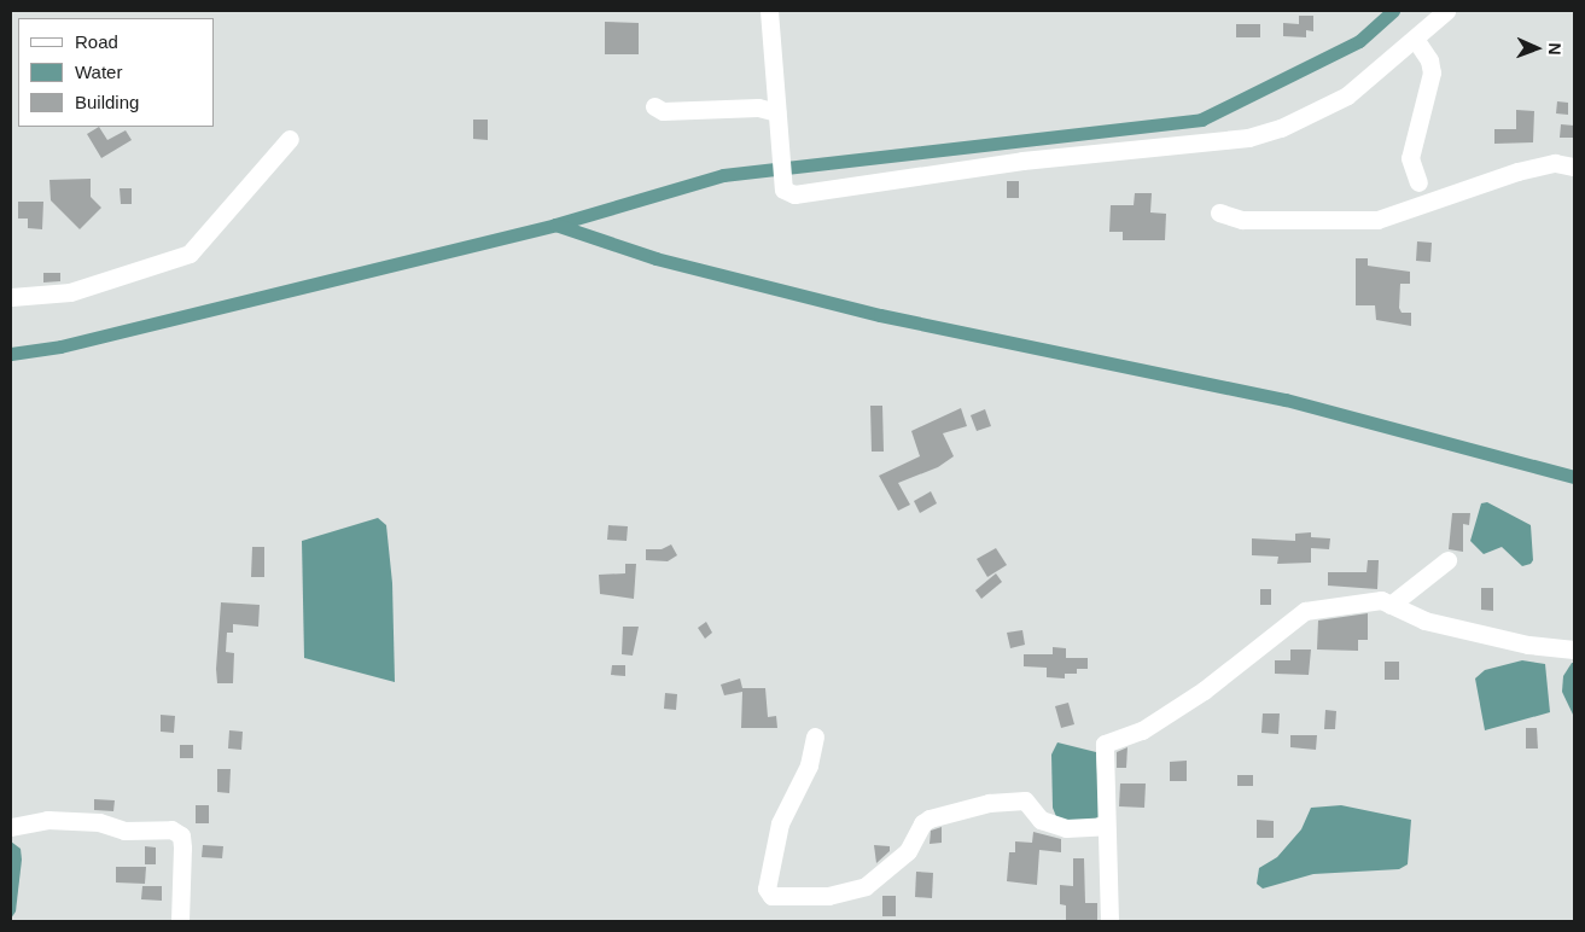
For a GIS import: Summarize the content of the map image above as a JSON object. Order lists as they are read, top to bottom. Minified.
{"legend":["Road","Water","Building"],"north":"right"}
